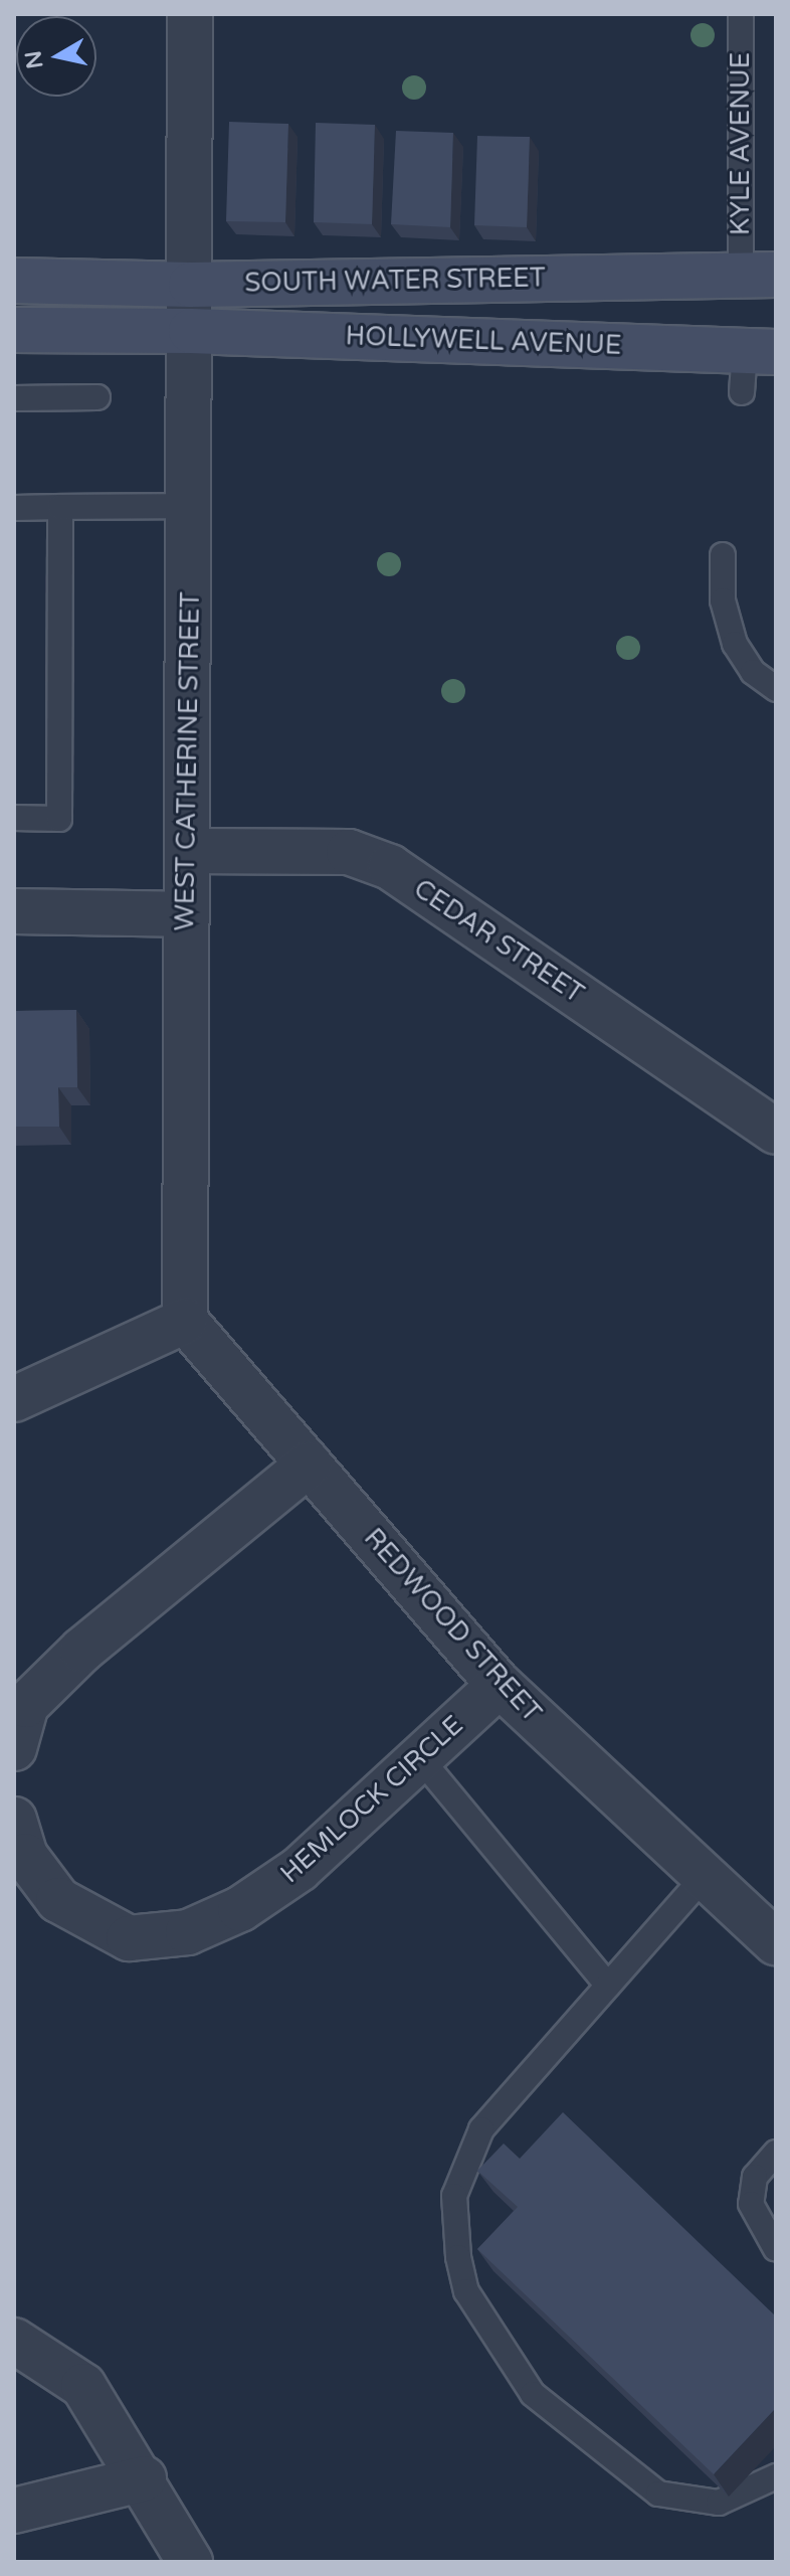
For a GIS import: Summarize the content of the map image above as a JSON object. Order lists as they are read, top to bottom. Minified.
{"streets":{"street":["SOUTH WATER STREET","HOLLYWELL AVENUE","WEST CATHERINE STREET","CEDAR STREET","REDWOOD STREET","HEMLOCK CIRCLE"],"lane":["KYLE AVENUE"]},"crossings":[["KYLE AVENUE","SOUTH WATER STREET"],["SOUTH WATER STREET","WEST CATHERINE STREET"],["HOLLYWELL AVENUE","WEST CATHERINE STREET"],["WEST CATHERINE STREET","CEDAR STREET"],["WEST CATHERINE STREET","REDWOOD STREET"],["REDWOOD STREET","HEMLOCK CIRCLE"]],"north":"left"}
